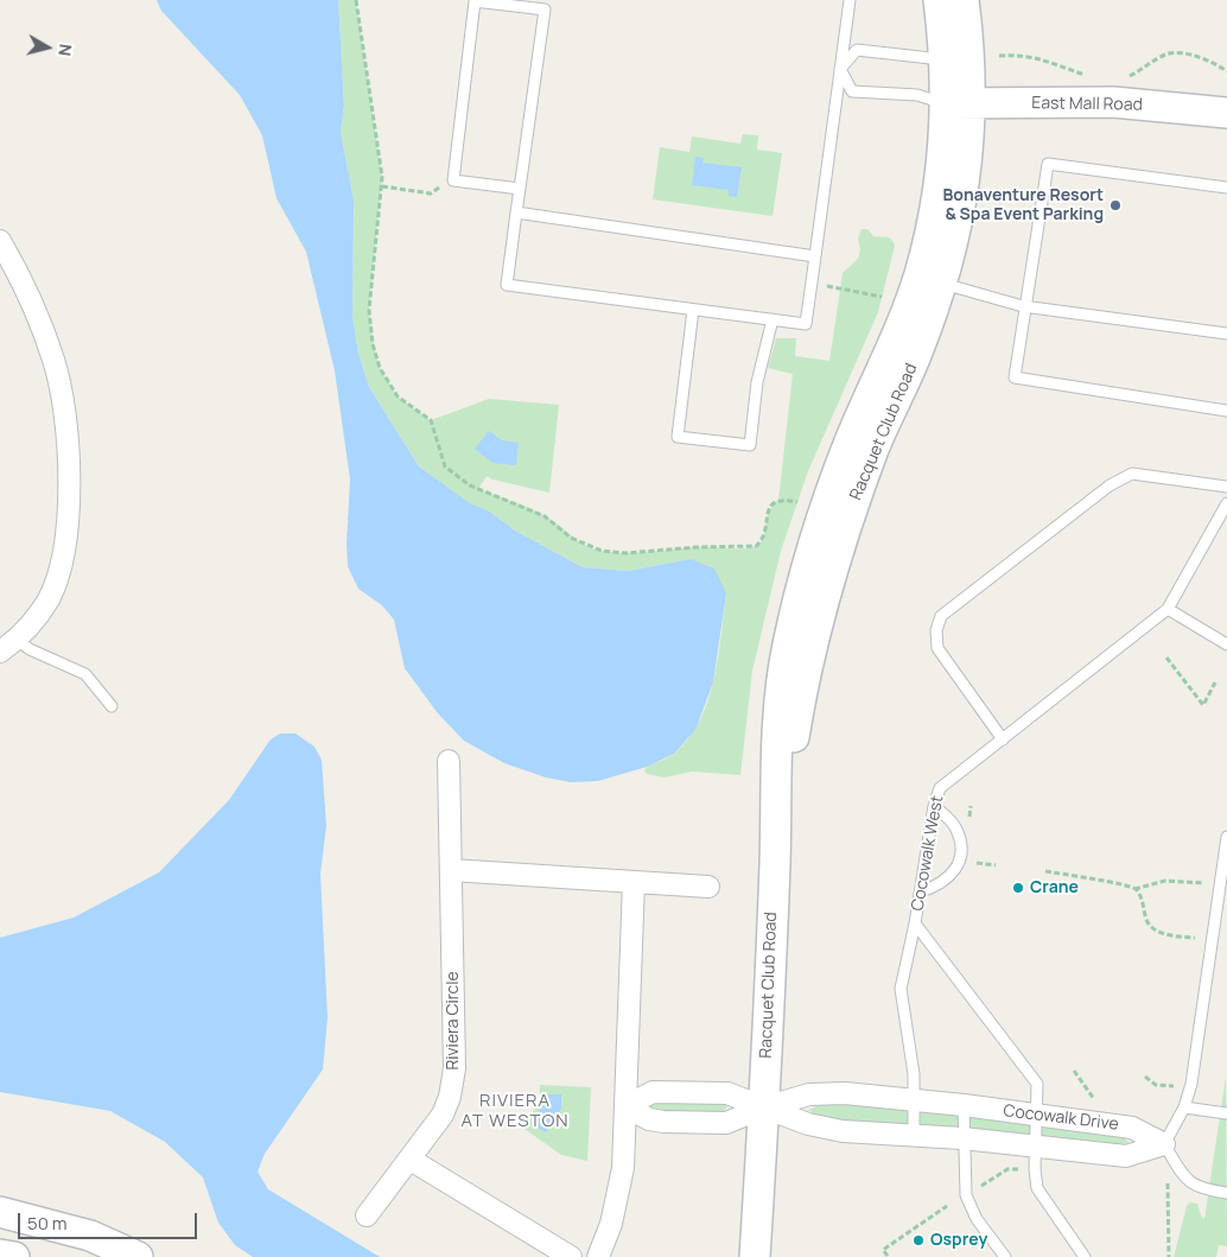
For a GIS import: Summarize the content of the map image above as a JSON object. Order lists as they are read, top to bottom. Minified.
{"streets":{"street":["East Mall Road","Racquet Club Road","Riviera Circle","Cocowalk Drive"],"lane":["Cocowalk West"]},"crossings":[["East Mall Road","Racquet Club Road"],["Racquet Club Road","Cocowalk Drive"],["Cocowalk West","Cocowalk Drive"]],"districts":["RIVIERA AT WESTON"],"places":["Bonaventure Resort & Spa Event Parking","Crane","Osprey"],"scale_bar":"50 m","north":"right"}
